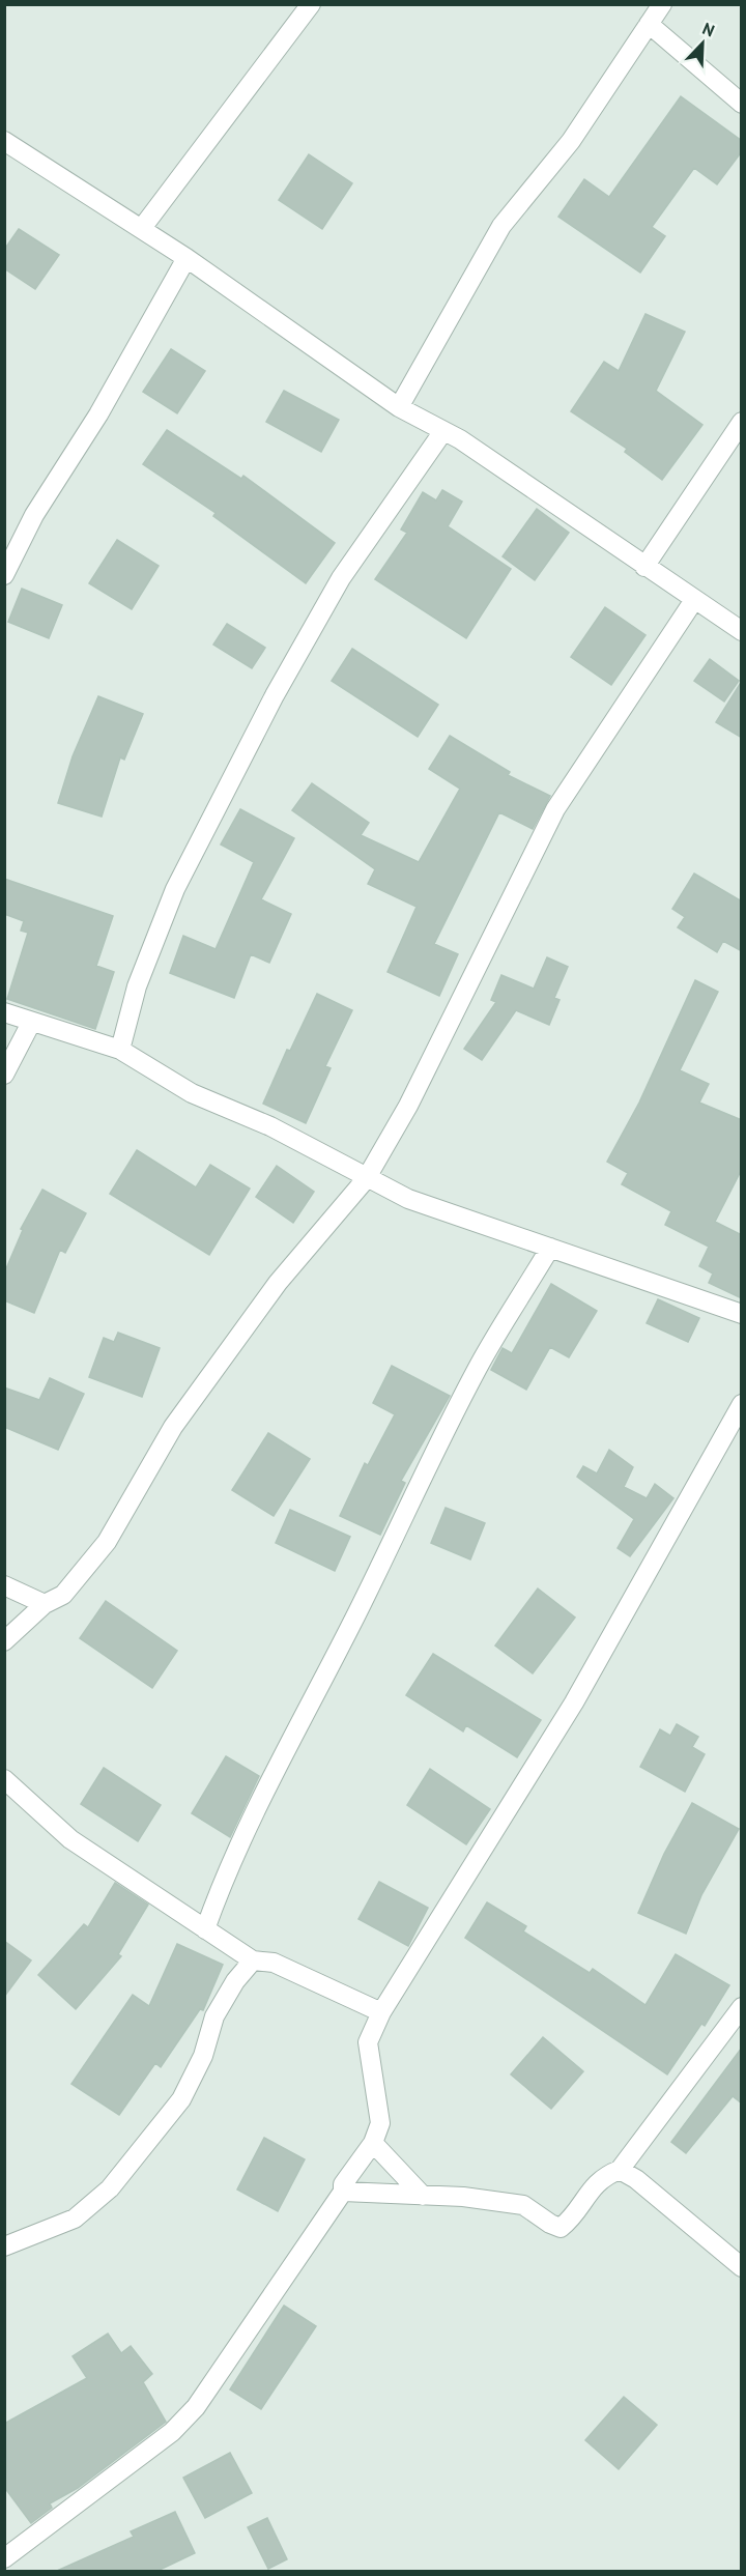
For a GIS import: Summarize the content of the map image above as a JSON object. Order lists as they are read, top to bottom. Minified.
{"north":"top right"}
